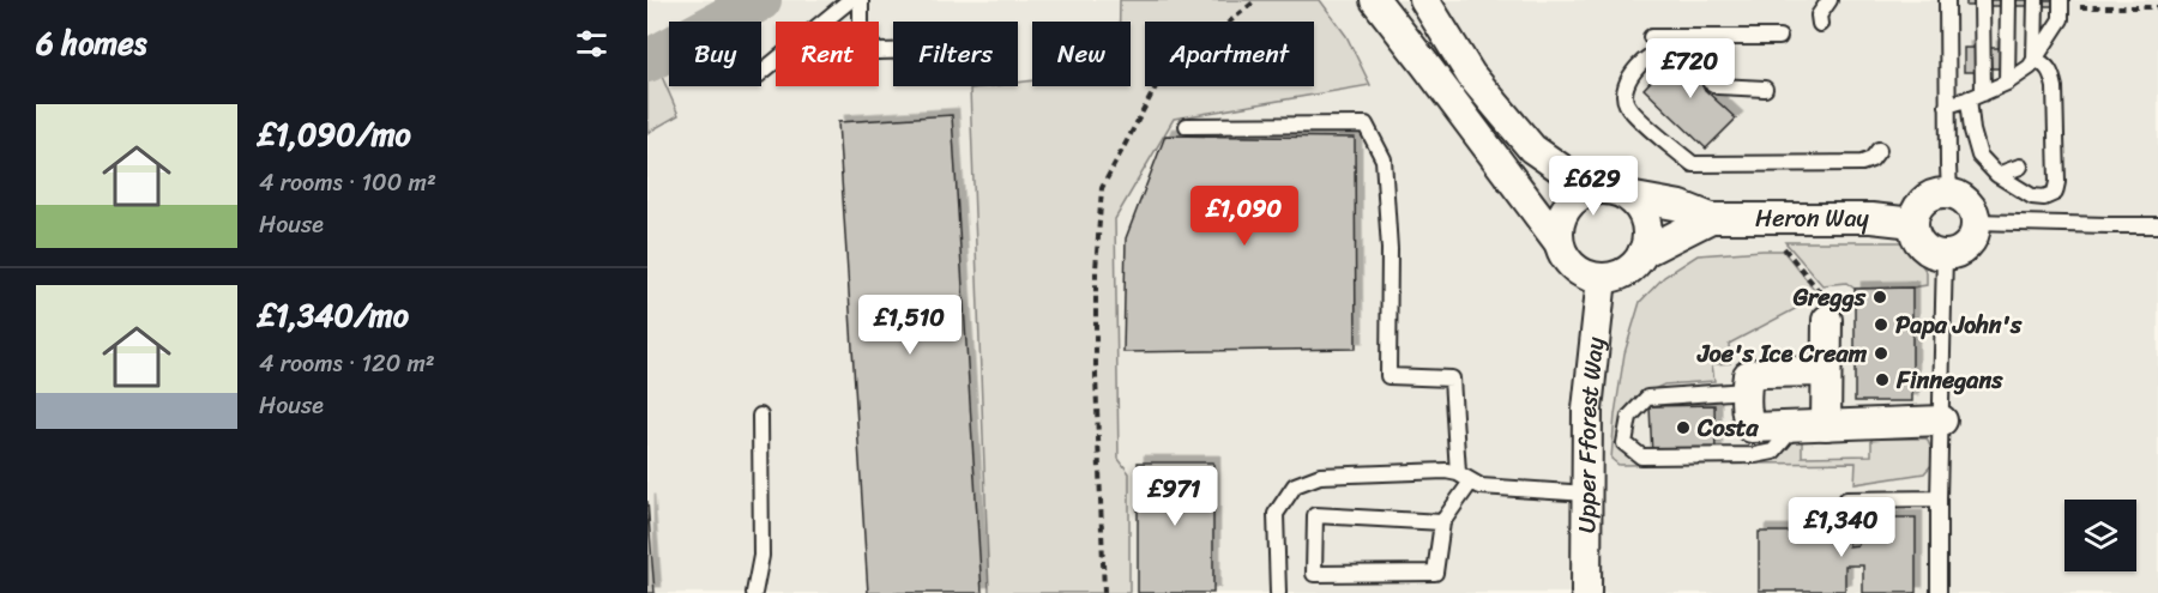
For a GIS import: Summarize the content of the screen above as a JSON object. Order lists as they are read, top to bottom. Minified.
{"streets":{"street":["Heron Way","Upper Fforest Way"]},"crossings":[["Heron Way","Upper Fforest Way"]],"places":["Greggs","Papa John's","Joe's Ice Cream","Finnegans","Costa"],"page":{"heading":"6 homes","chip":["Buy","Rent","Filters","New","Apartment"],"price":["£720","£629","£1,090","£1,510","£971","£1,340"],"list":[{"name":"£1,090/mo","note":"4 rooms · 100 m² · House"},{"name":"£1,340/mo","note":"4 rooms · 120 m² · House"}]}}
